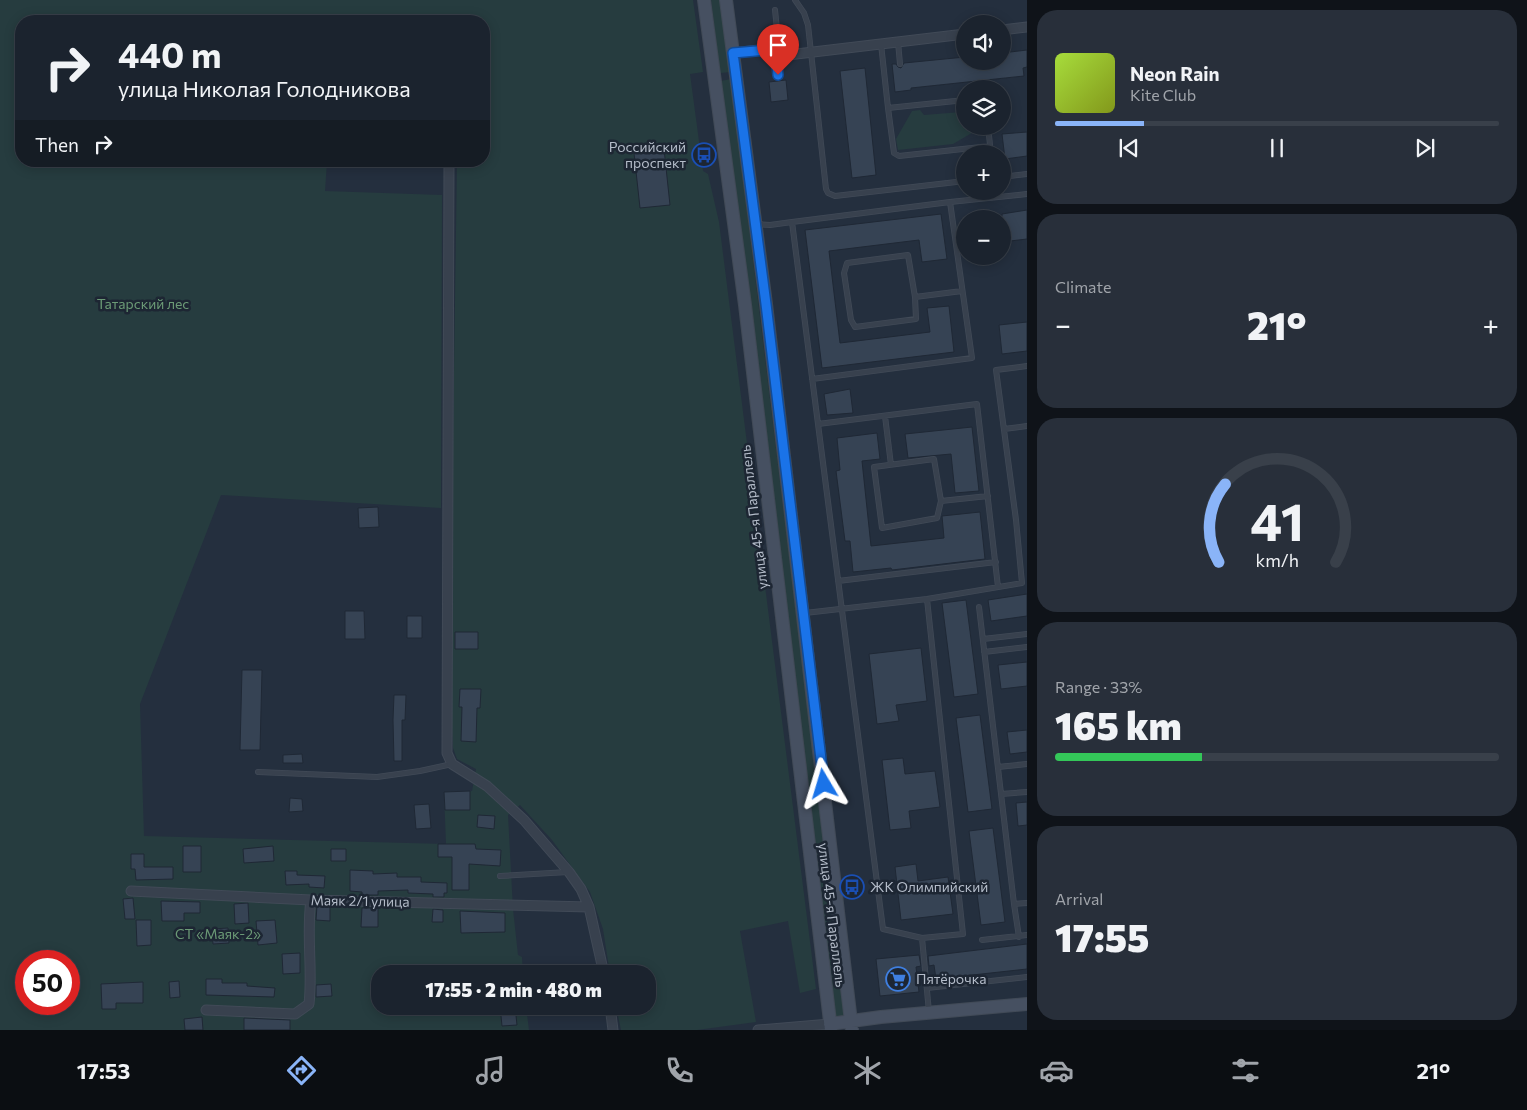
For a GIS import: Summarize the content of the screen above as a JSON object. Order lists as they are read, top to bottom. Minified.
{"streets":{"main road":["улица 45-я Параллель"],"street":["Маяк 2/1 улица"]},"parks":["Татарский лес","СТ «Маяк-2»"],"places":{"bus stop":["Российский проспект","ЖК Олимпийский"],"supermarket":["Пятёрочка"]},"page":{"map_buttons":["+","−"],"turn":["440 m","улица Николая Голодникова"],"song":["Neon Rain","Kite Club"],"then":"Then","tile":["Climate",["Range · 33%","165 km"],["Arrival","17:55"]],"heat":["−","21°","+"],"limit":"50","trip":"17:55 · 2 min · 480 m","tabs":["17:53","21°"],"gauge":["41","km/h"]}}
